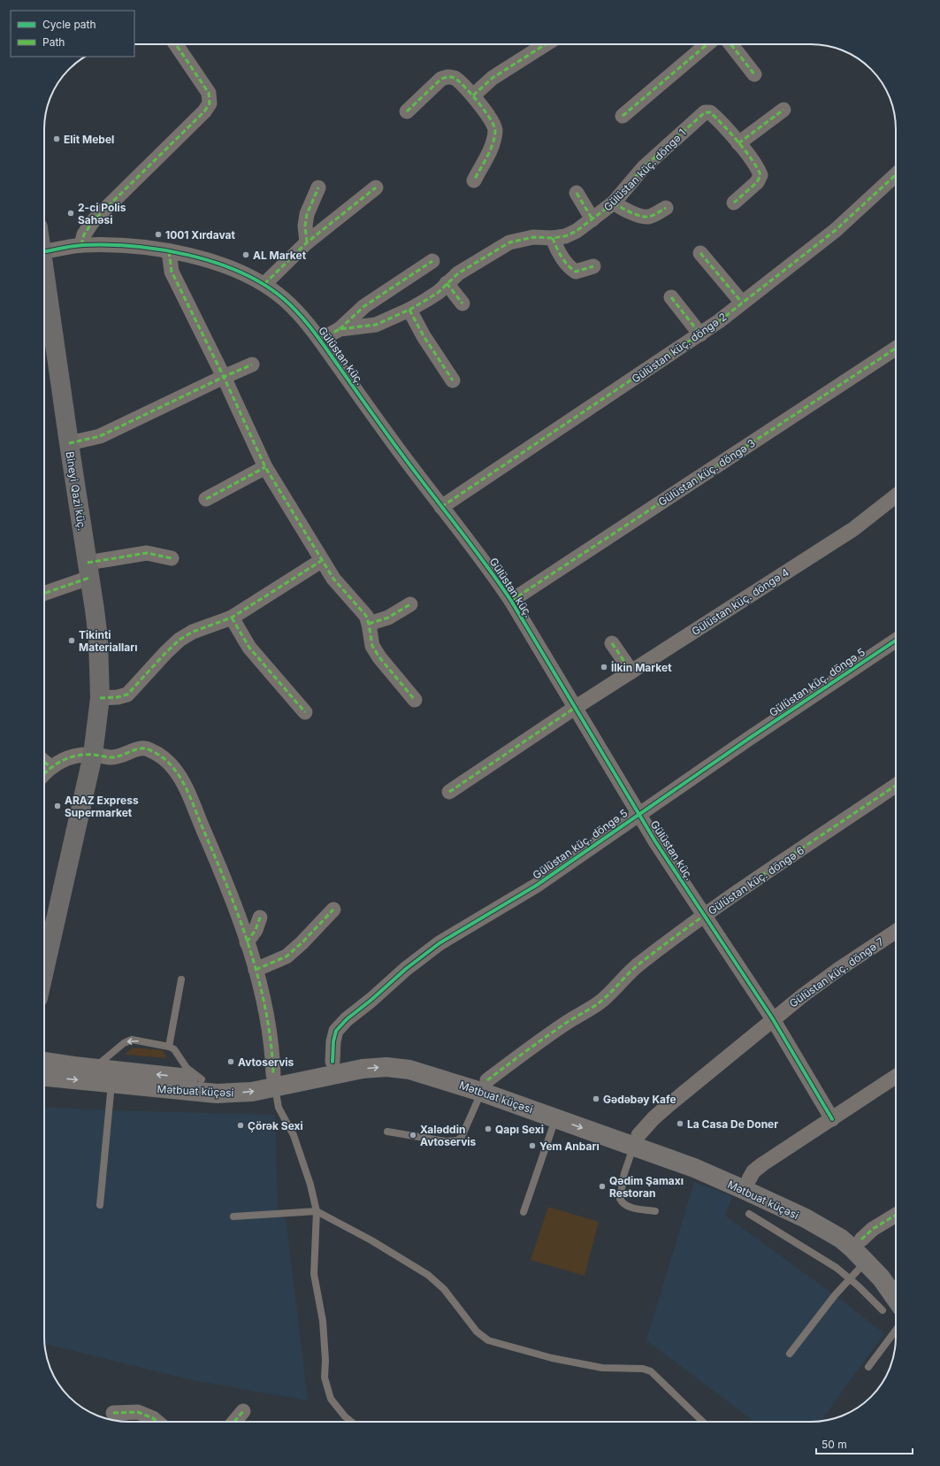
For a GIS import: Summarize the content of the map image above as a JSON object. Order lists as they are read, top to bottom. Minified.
{"streets":{"main road":["Bineyi Qazi küç.","Mətbuat küçəsi"],"street":["Gülüstan küç. döngə 1","Gülüstan küç. döngə 2","Gülüstan küç.","Gülüstan küç. döngə 3","Gülüstan küç. döngə 4","Gülüstan küç. döngə 5","Gülüstan küç. döngə 6","Gülüstan küç. döngə 7"]},"crossings":[["Gülüstan küç. döngə 1","Gülüstan küç."],["Gülüstan küç. döngə 2","Gülüstan küç."],["Gülüstan küç.","Gülüstan küç. döngə 3"],["Gülüstan küç.","Gülüstan küç. döngə 4"],["Gülüstan küç.","Gülüstan küç. döngə 5"],["Gülüstan küç.","Gülüstan küç. döngə 6"],["Gülüstan küç.","Gülüstan küç. döngə 7"],["Gülüstan küç. döngə 5","Mətbuat küçəsi"],["Gülüstan küç. döngə 6","Mətbuat küçəsi"],["Gülüstan küç. döngə 7","Mətbuat küçəsi"]],"places":["Elit Mebel","2-ci Polis Sahəsi","1001 Xırdavat","AL Market","Tikinti Materialları","İlkin Market","ARAZ Express Supermarket","Avtoservis","Gədəbəy Kafe","La Casa De Doner","Çörək Sexi","Qapı Sexi","Xaləddin Avtoservis","Yem Anbarı","Qədim Şamaxı Restoran"],"legend":["Cycle path","Path"],"scale_bar":"50 m"}
